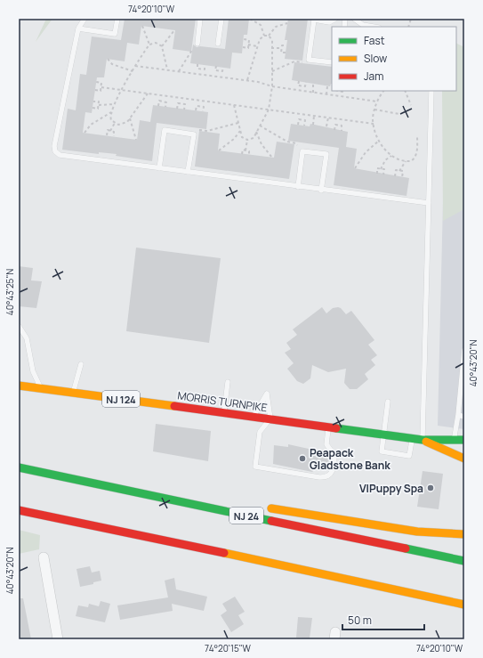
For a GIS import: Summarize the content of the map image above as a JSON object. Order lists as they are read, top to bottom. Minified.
{"streets":{"main road":["NJ 124","MORRIS TURNPIKE","NJ 24"]},"places":["Peapack Gladstone Bank","VIPuppy Spa"],"legend":["Fast","Slow","Jam"],"scale_bar":"50 m","coordinates":["74°20'10\"W","40°43'25\"N","40°43'20\"N","74°20'15\"W"]}
